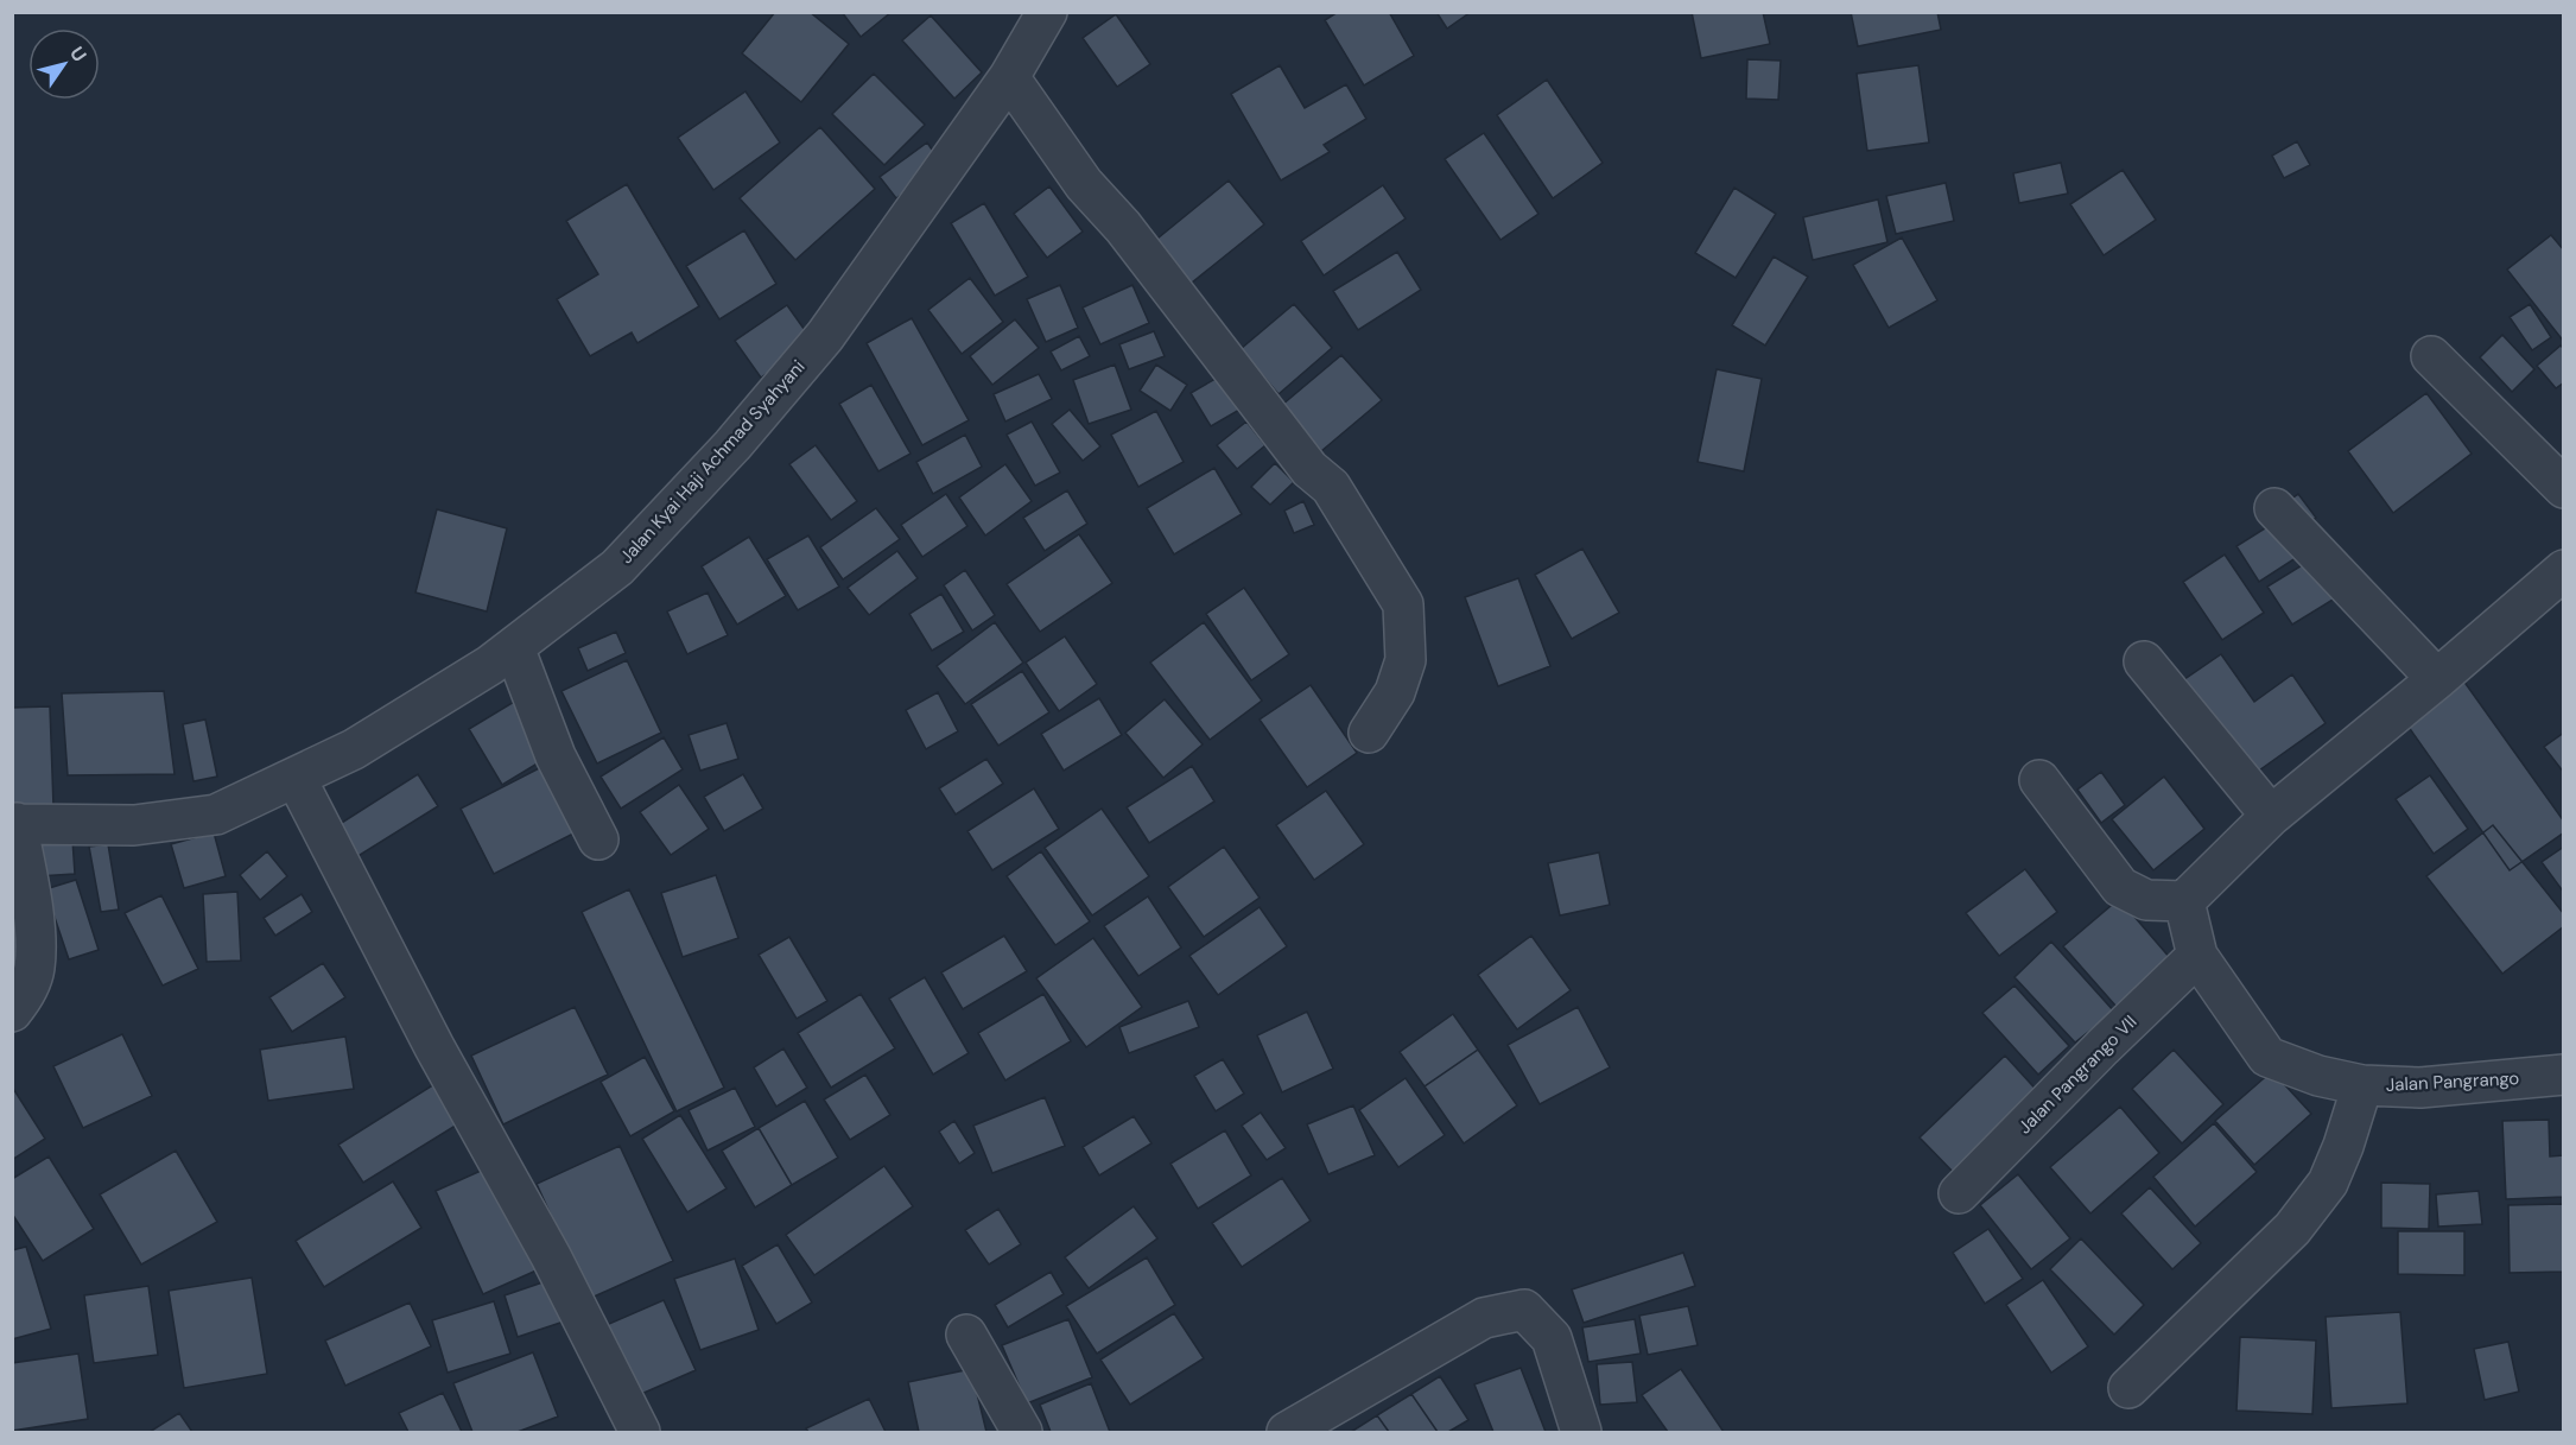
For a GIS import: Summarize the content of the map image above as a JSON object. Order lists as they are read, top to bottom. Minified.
{"streets":{"street":["Jalan Kyai Haji Achmad Syahyani","Jalan Pangrango VII","Jalan Pangrango"]},"crossings":[["Jalan Pangrango VII","Jalan Pangrango"]],"north":"top right"}
